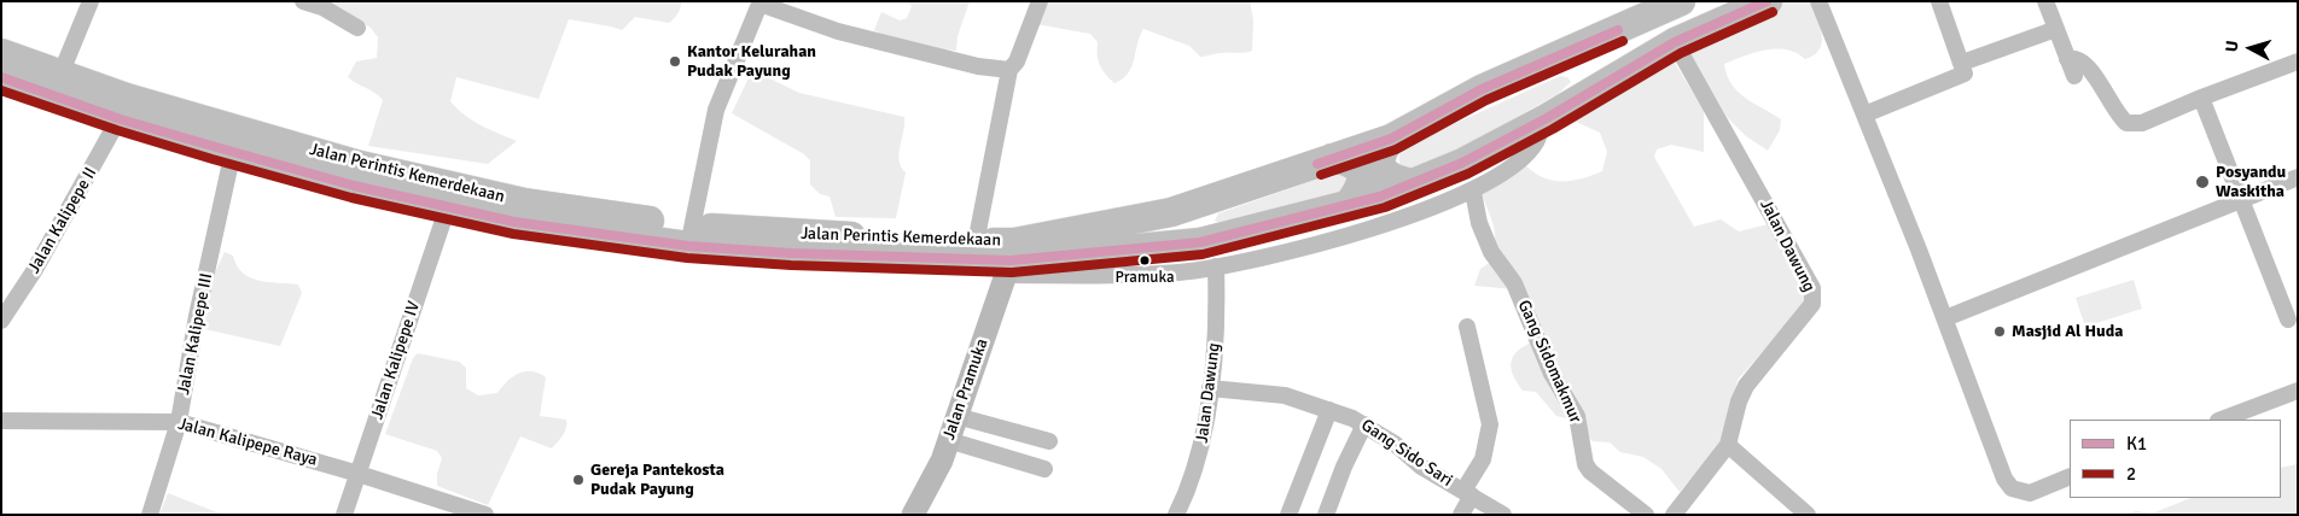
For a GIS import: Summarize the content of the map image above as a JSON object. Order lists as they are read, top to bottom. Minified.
{"streets":{"highway":["Jalan Perintis Kemerdekaan"],"main road":["Jalan Pramuka"],"street":["Jalan Kalipepe II","Jalan Dawung","Jalan Kalipepe III","Jalan Kalipepe IV","Gang Sidomakmur","Jalan Kalipepe Raya","Gang Sido Sari"]},"crossings":[["Jalan Perintis Kemerdekaan","Jalan Kalipepe II"],["Jalan Perintis Kemerdekaan","Jalan Dawung"],["Jalan Perintis Kemerdekaan","Jalan Kalipepe III"],["Jalan Perintis Kemerdekaan","Jalan Kalipepe IV"],["Jalan Perintis Kemerdekaan","Jalan Pramuka"],["Jalan Dawung","Gang Sido Sari"],["Jalan Kalipepe III","Jalan Kalipepe Raya"],["Jalan Kalipepe IV","Jalan Kalipepe Raya"]],"places":["Kantor Kelurahan Pudak Payung","Posyandu Waskitha","Pramuka","Masjid Al Huda","Gereja Pantekosta Pudak Payung"],"lines":["transit line K1","transit line 2"],"legend":["K1","2"],"north":"left"}
